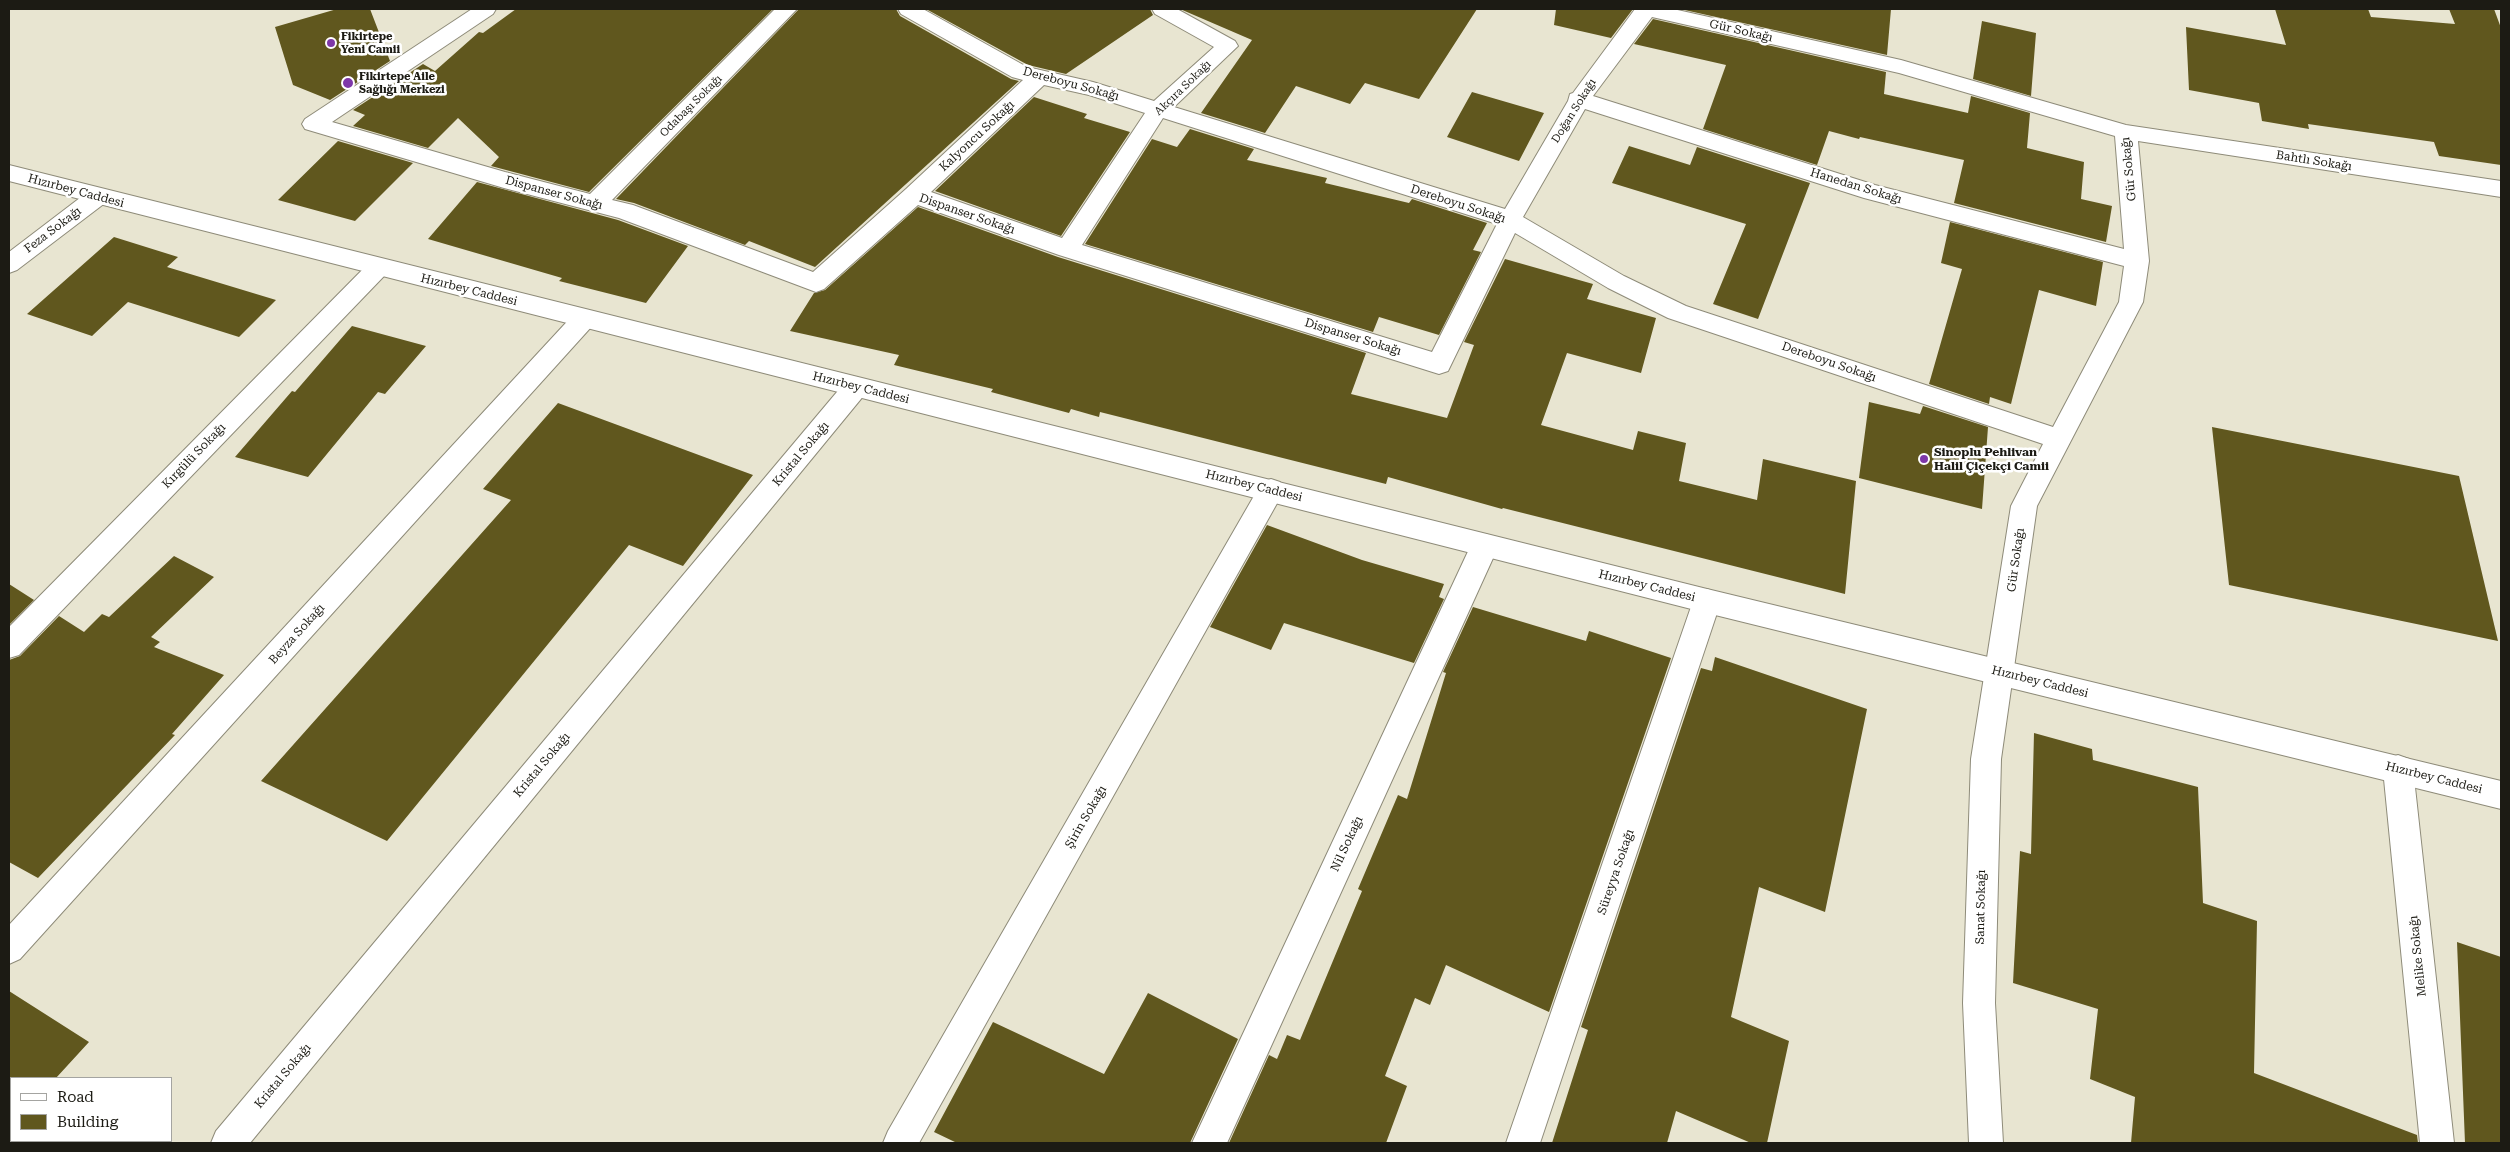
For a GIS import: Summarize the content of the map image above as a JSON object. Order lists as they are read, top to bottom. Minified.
{"streets":{"street":["Gür Sokağı","Dereboyu Sokağı","Akçıra Sokağı","Odabaşı Sokağı","Doğan Sokağı","Kalyoncu Sokağı","Bahtlı Sokağı","Hanedan Sokağı","Hızırbey Caddesi","Dispanser Sokağı","Feza Sokağı","Kristal Sokağı","Kırgülü Sokağı","Beyza Sokağı","Şirin Sokağı","Nil Sokağı","Süreyya Sokağı","Sanat Sokağı","Melike Sokağı"]},"crossings":[["Gür Sokağı","Dereboyu Sokağı"],["Gür Sokağı","Doğan Sokağı"],["Gür Sokağı","Bahtlı Sokağı"],["Gür Sokağı","Hanedan Sokağı"],["Gür Sokağı","Hızırbey Caddesi"],["Gür Sokağı","Sanat Sokağı"],["Dereboyu Sokağı","Akçıra Sokağı"],["Dereboyu Sokağı","Doğan Sokağı"],["Dereboyu Sokağı","Kalyoncu Sokağı"],["Dereboyu Sokağı","Dispanser Sokağı"],["Akçıra Sokağı","Dispanser Sokağı"],["Odabaşı Sokağı","Dispanser Sokağı"],["Doğan Sokağı","Hanedan Sokağı"],["Doğan Sokağı","Dispanser Sokağı"],["Kalyoncu Sokağı","Dispanser Sokağı"],["Hızırbey Caddesi","Feza Sokağı"],["Hızırbey Caddesi","Kristal Sokağı"],["Hızırbey Caddesi","Kırgülü Sokağı"],["Hızırbey Caddesi","Beyza Sokağı"],["Hızırbey Caddesi","Şirin Sokağı"],["Hızırbey Caddesi","Nil Sokağı"],["Hızırbey Caddesi","Süreyya Sokağı"],["Hızırbey Caddesi","Sanat Sokağı"],["Hızırbey Caddesi","Melike Sokağı"]],"places":["Fikirtepe Yeni Camii","Fikirtepe Aile Sağlığı Merkezi","Sinoplu Pehlivan Halil Çiçekçi Camii"],"legend":["Road","Building"]}
